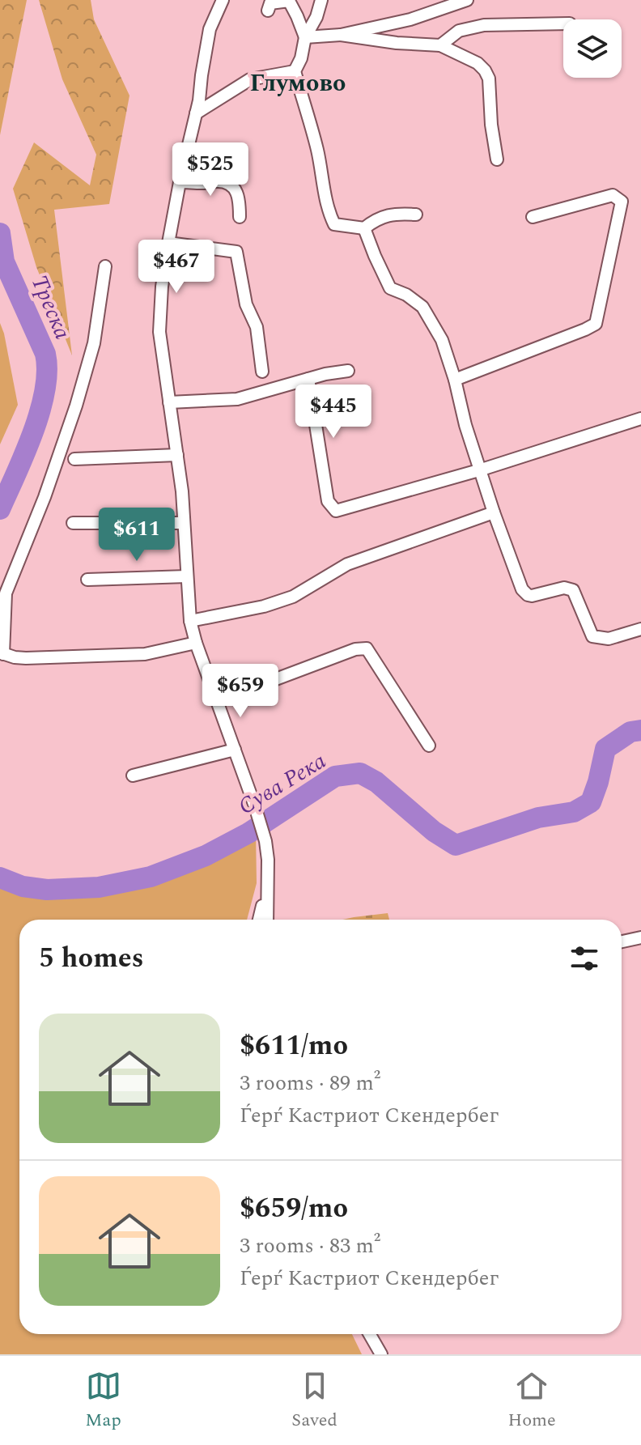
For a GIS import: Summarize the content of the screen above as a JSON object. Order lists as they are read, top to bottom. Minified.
{"districts":["Глумово"],"water":["Треска","Сува Река"],"page":{"price":["$525","$467","$445","$611","$659"],"heading":"5 homes","list":[{"name":"$611/mo","note":"3 rooms · 89 m² · Ѓерѓ Кастриот Скендербег"},{"name":"$659/mo","note":"3 rooms · 83 m² · Ѓерѓ Кастриот Скендербег"}],"tabs":["Map","Saved","Home"]}}
